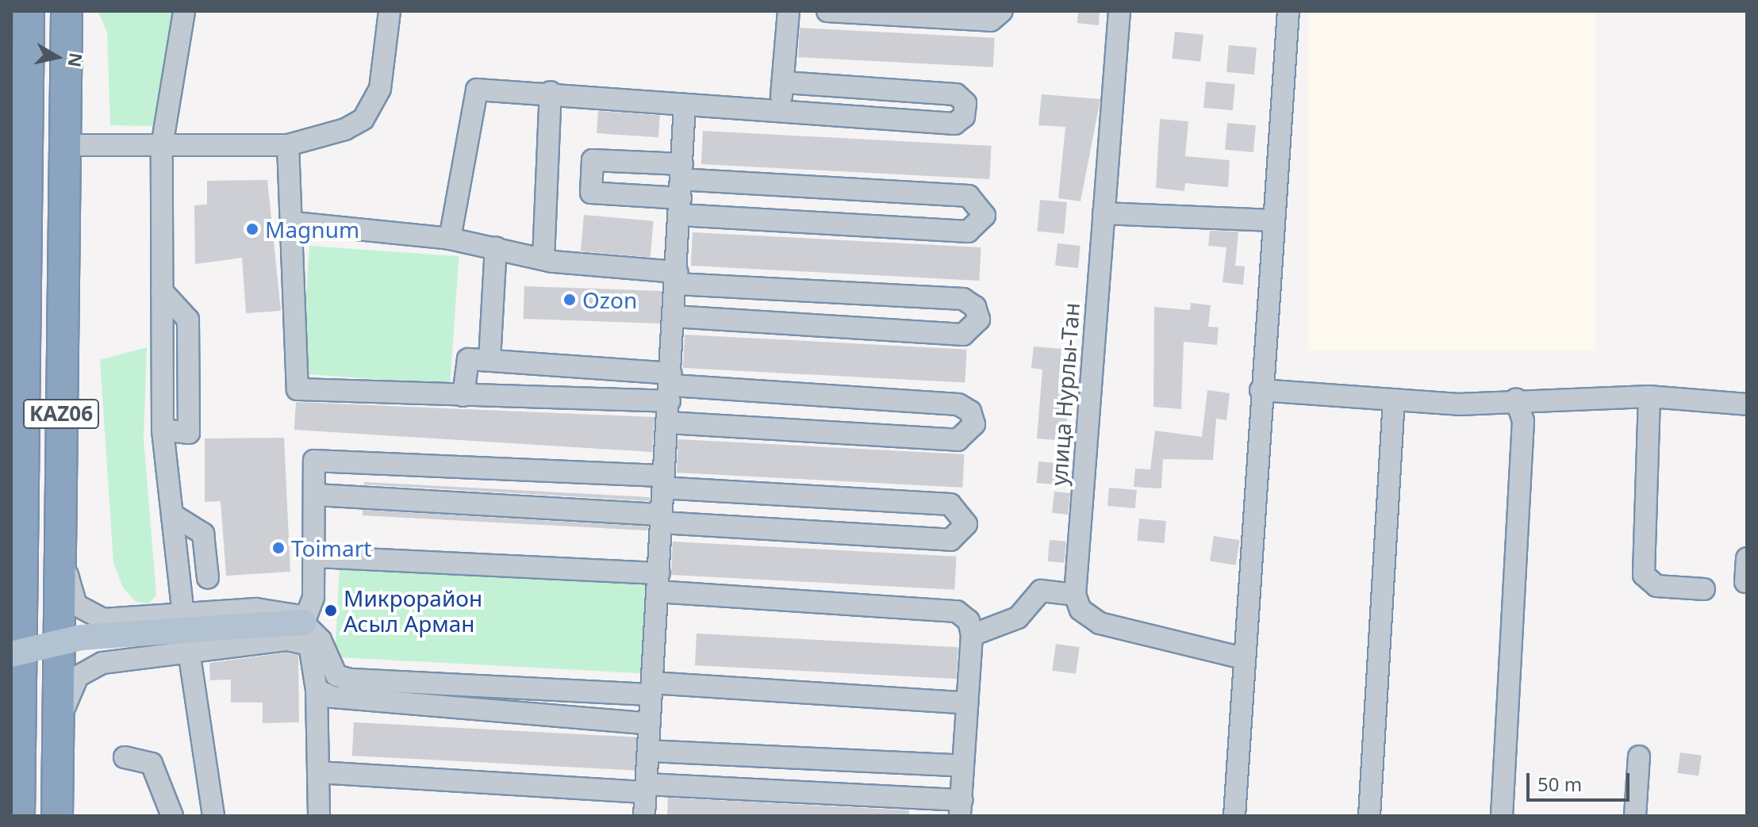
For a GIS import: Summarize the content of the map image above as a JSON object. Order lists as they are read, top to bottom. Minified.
{"streets":{"highway":["KАZ06"],"street":["улица Нурлы-Тан"]},"places":["Magnum","Ozon","Toimart","Микрорайон Асыл Арман"],"scale_bar":"50 m","north":"right"}
